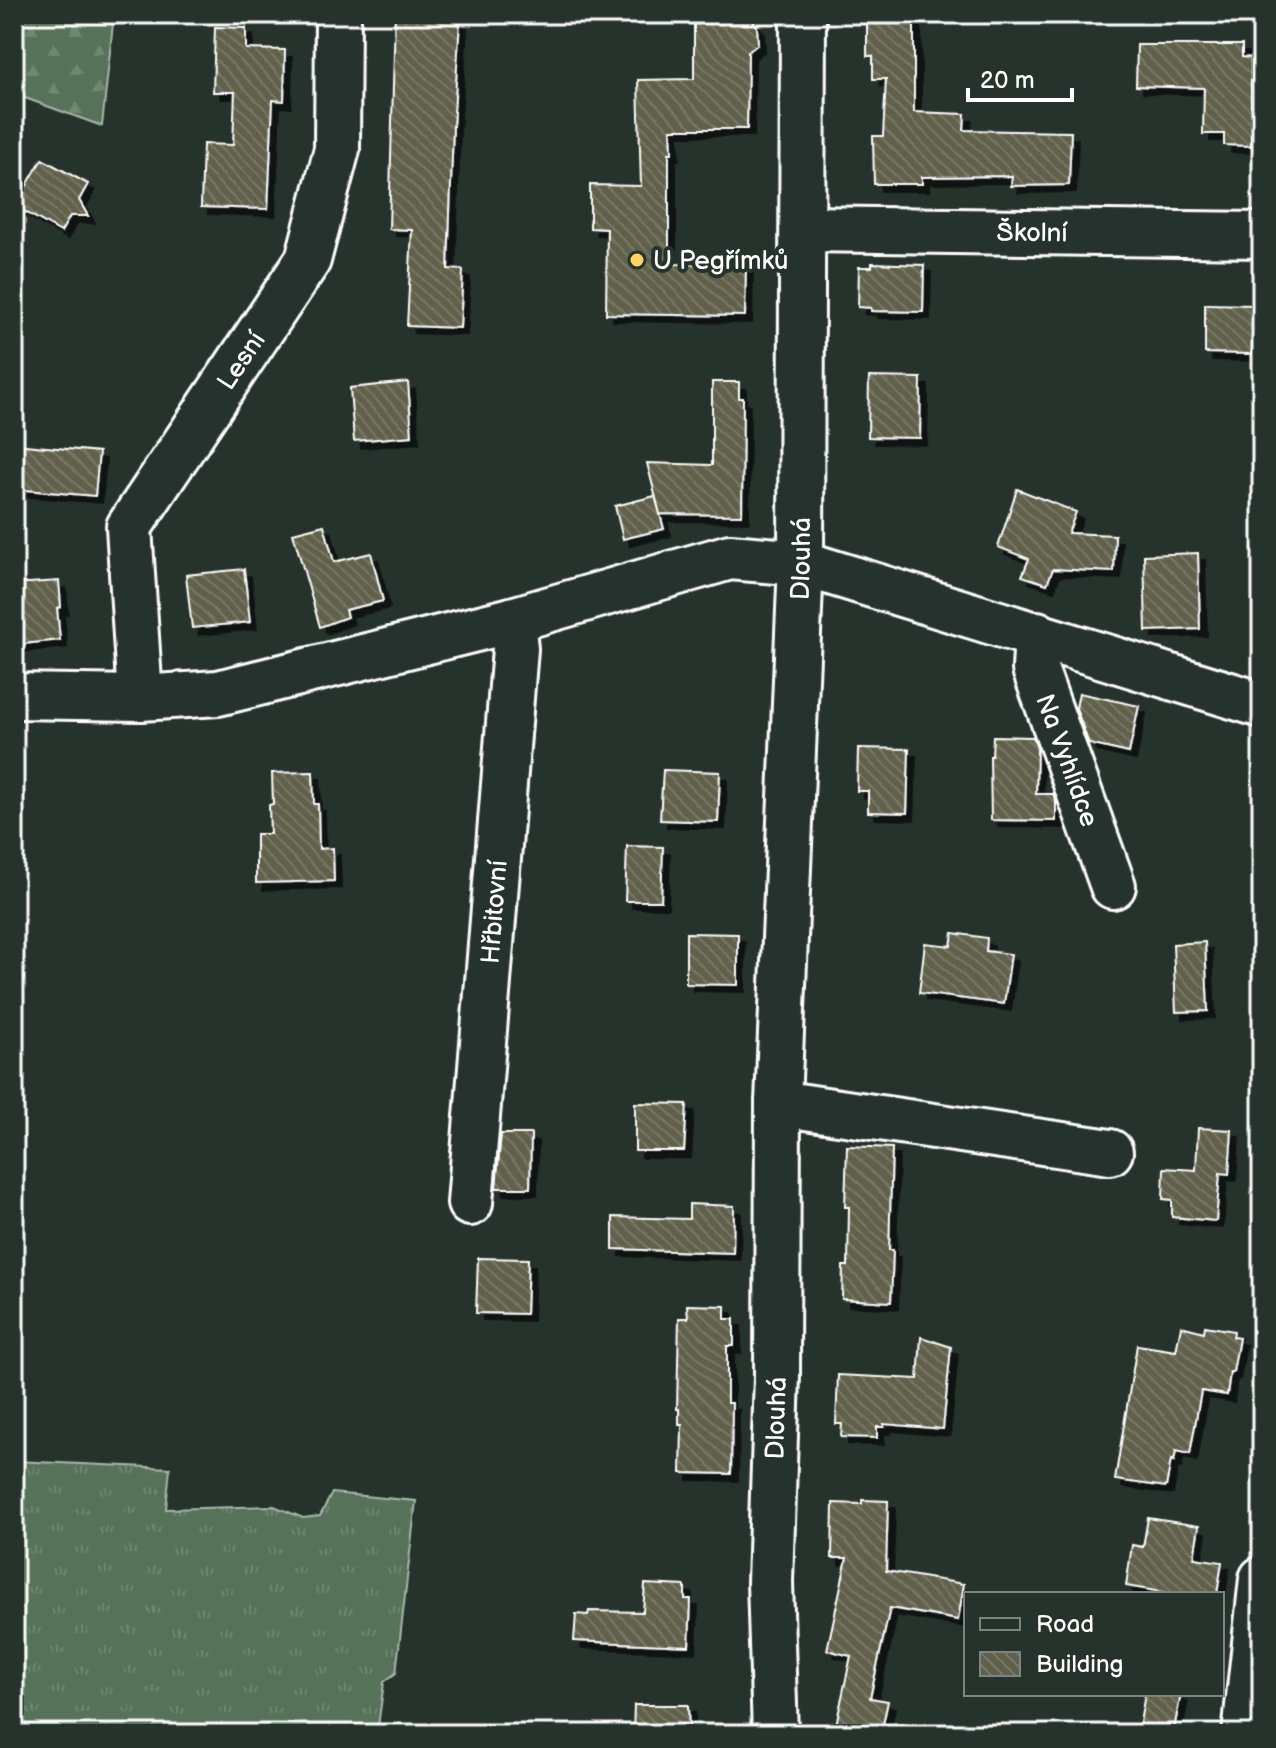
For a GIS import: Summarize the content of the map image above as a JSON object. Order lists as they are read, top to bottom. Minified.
{"streets":{"street":["Školní","Lesní","Dlouhá","Na Vyhlídce","Hřbitovní"]},"crossings":[["Školní","Dlouhá"]],"places":["U Pegřímků"],"legend":["Road","Building"],"scale_bar":"20 m"}
